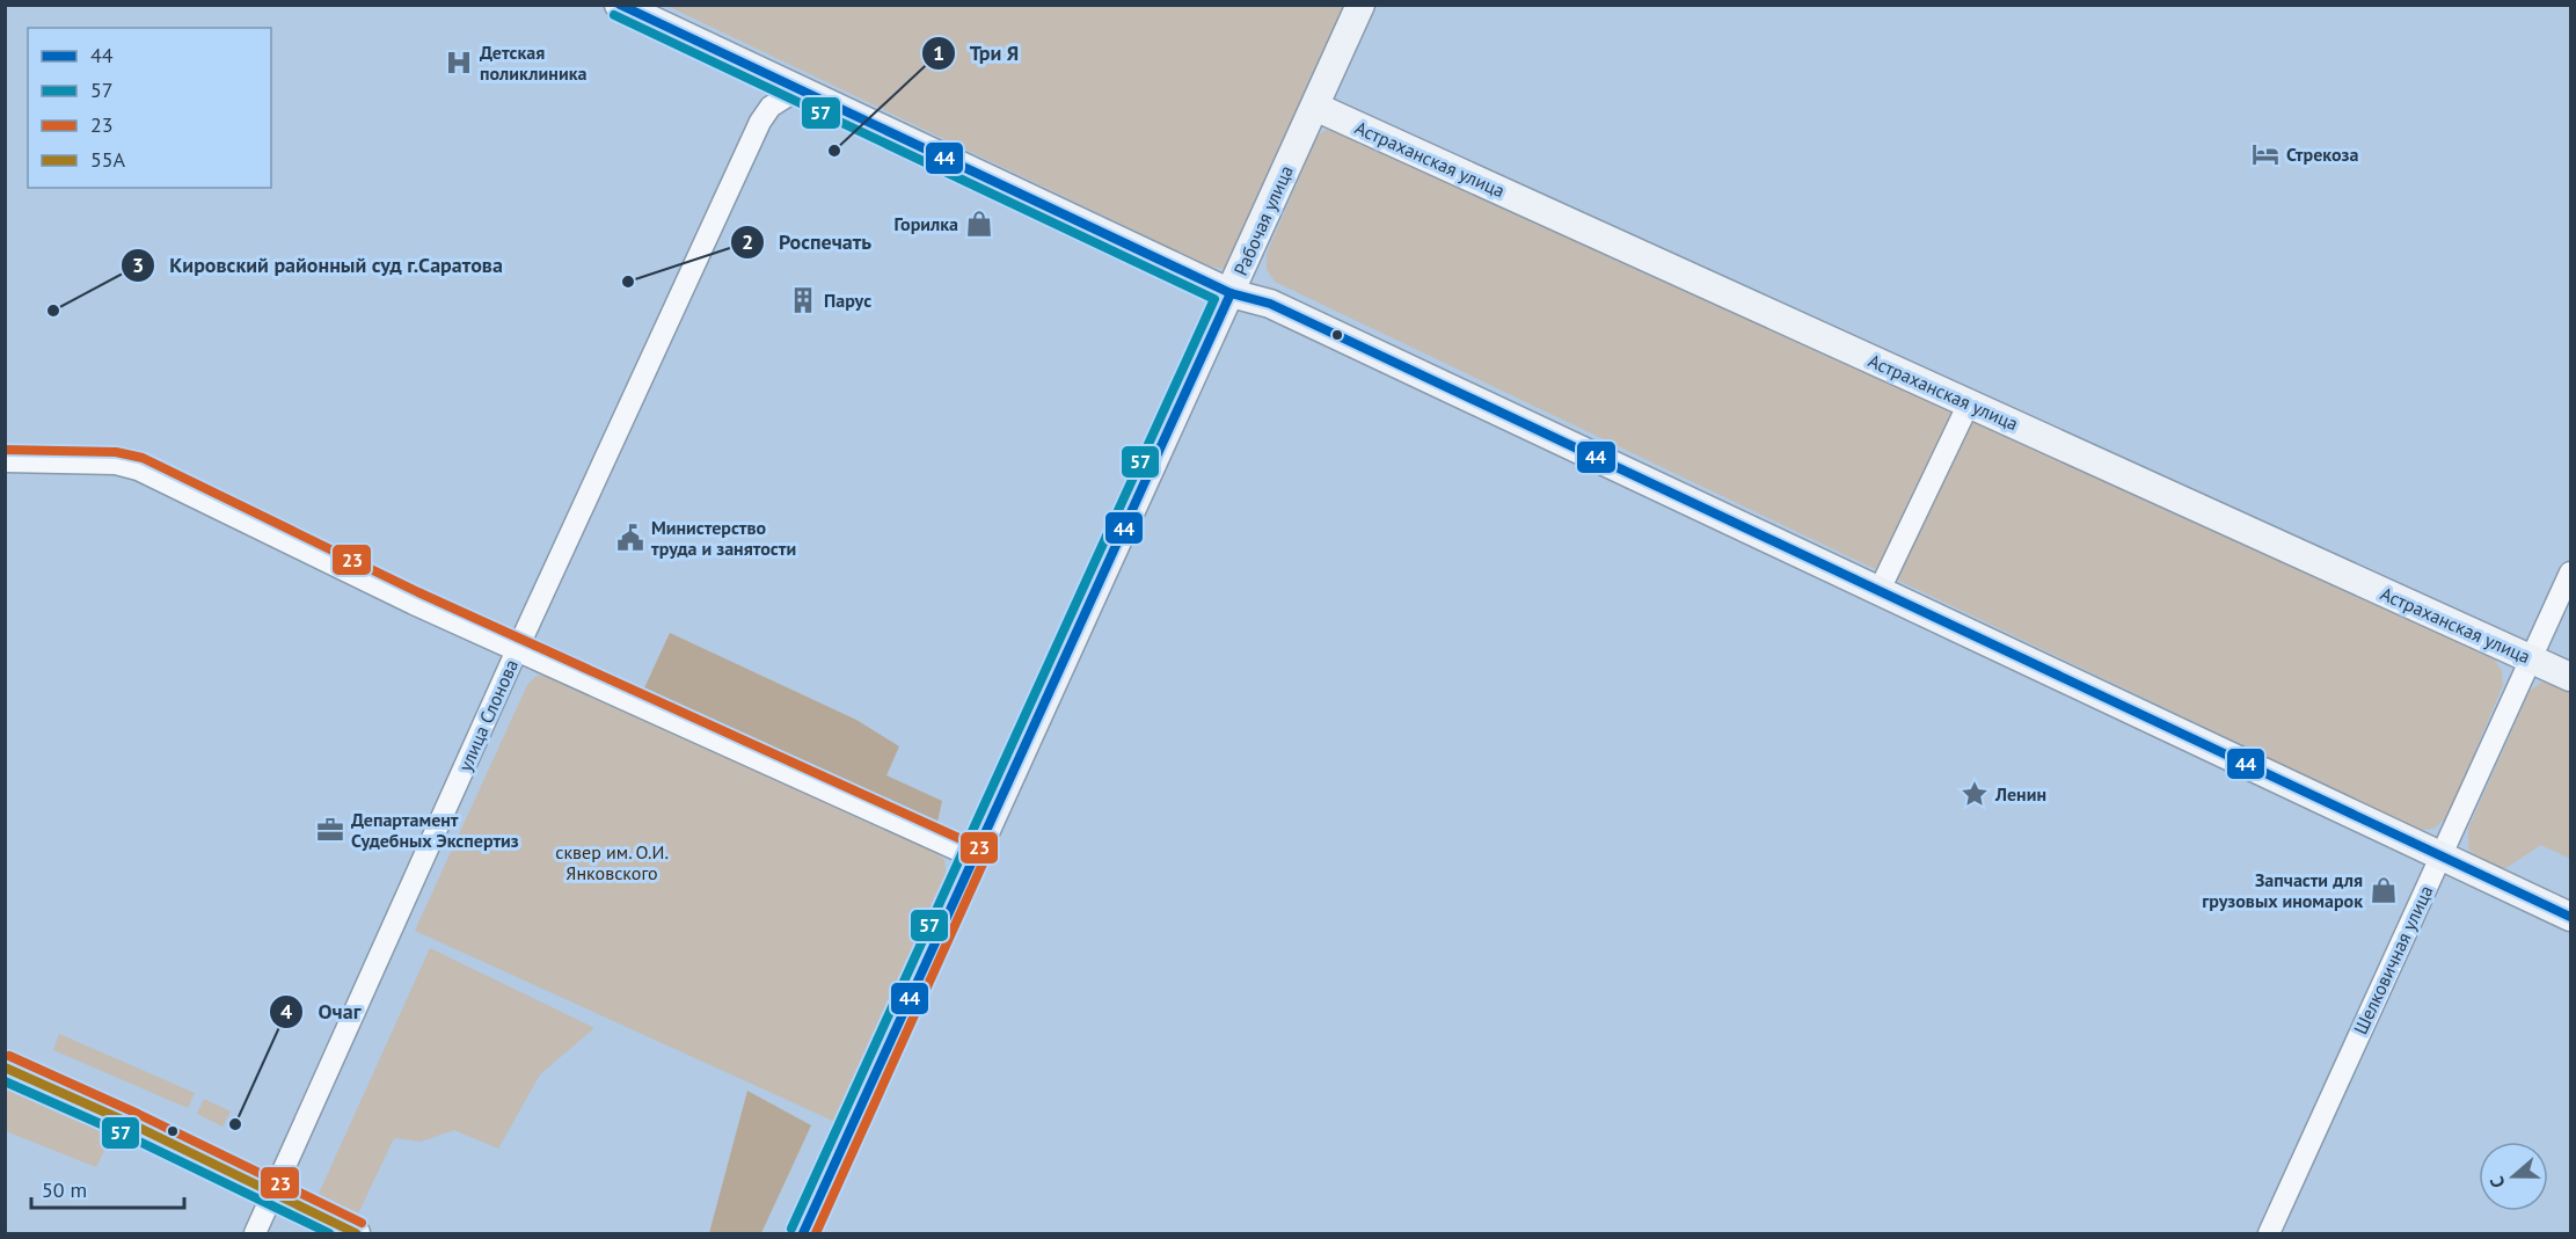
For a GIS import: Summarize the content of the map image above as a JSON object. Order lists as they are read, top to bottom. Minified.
{"streets":{"main road":["Астраханская улица","Рабочая улица"],"street":["улица Слонова","Шелковичная улица"]},"crossings":[["Астраханская улица","Рабочая улица"],["Астраханская улица","Шелковичная улица"]],"parks":["сквер им. О.И. Янковского"],"places":{"hospital":["Детская поликлиника"],"other":["Три Я","Роспечать","Кировский районный суд г.Саратова","Очаг"],"hotel":["Стрекоза"],"shop":["Горилка","Запчасти для грузовых иномарок"],"building":["Парус"],"public building":["Министерство труда и занятости"],"place":["Ленин"],"office":["Департамент Судебных Экспертиз"]},"lines":["transit line 44","transit line 57","transit line 23","transit line 55А"],"legend":["44","57","23","55А"],"scale_bar":"50 m","north":"left"}
